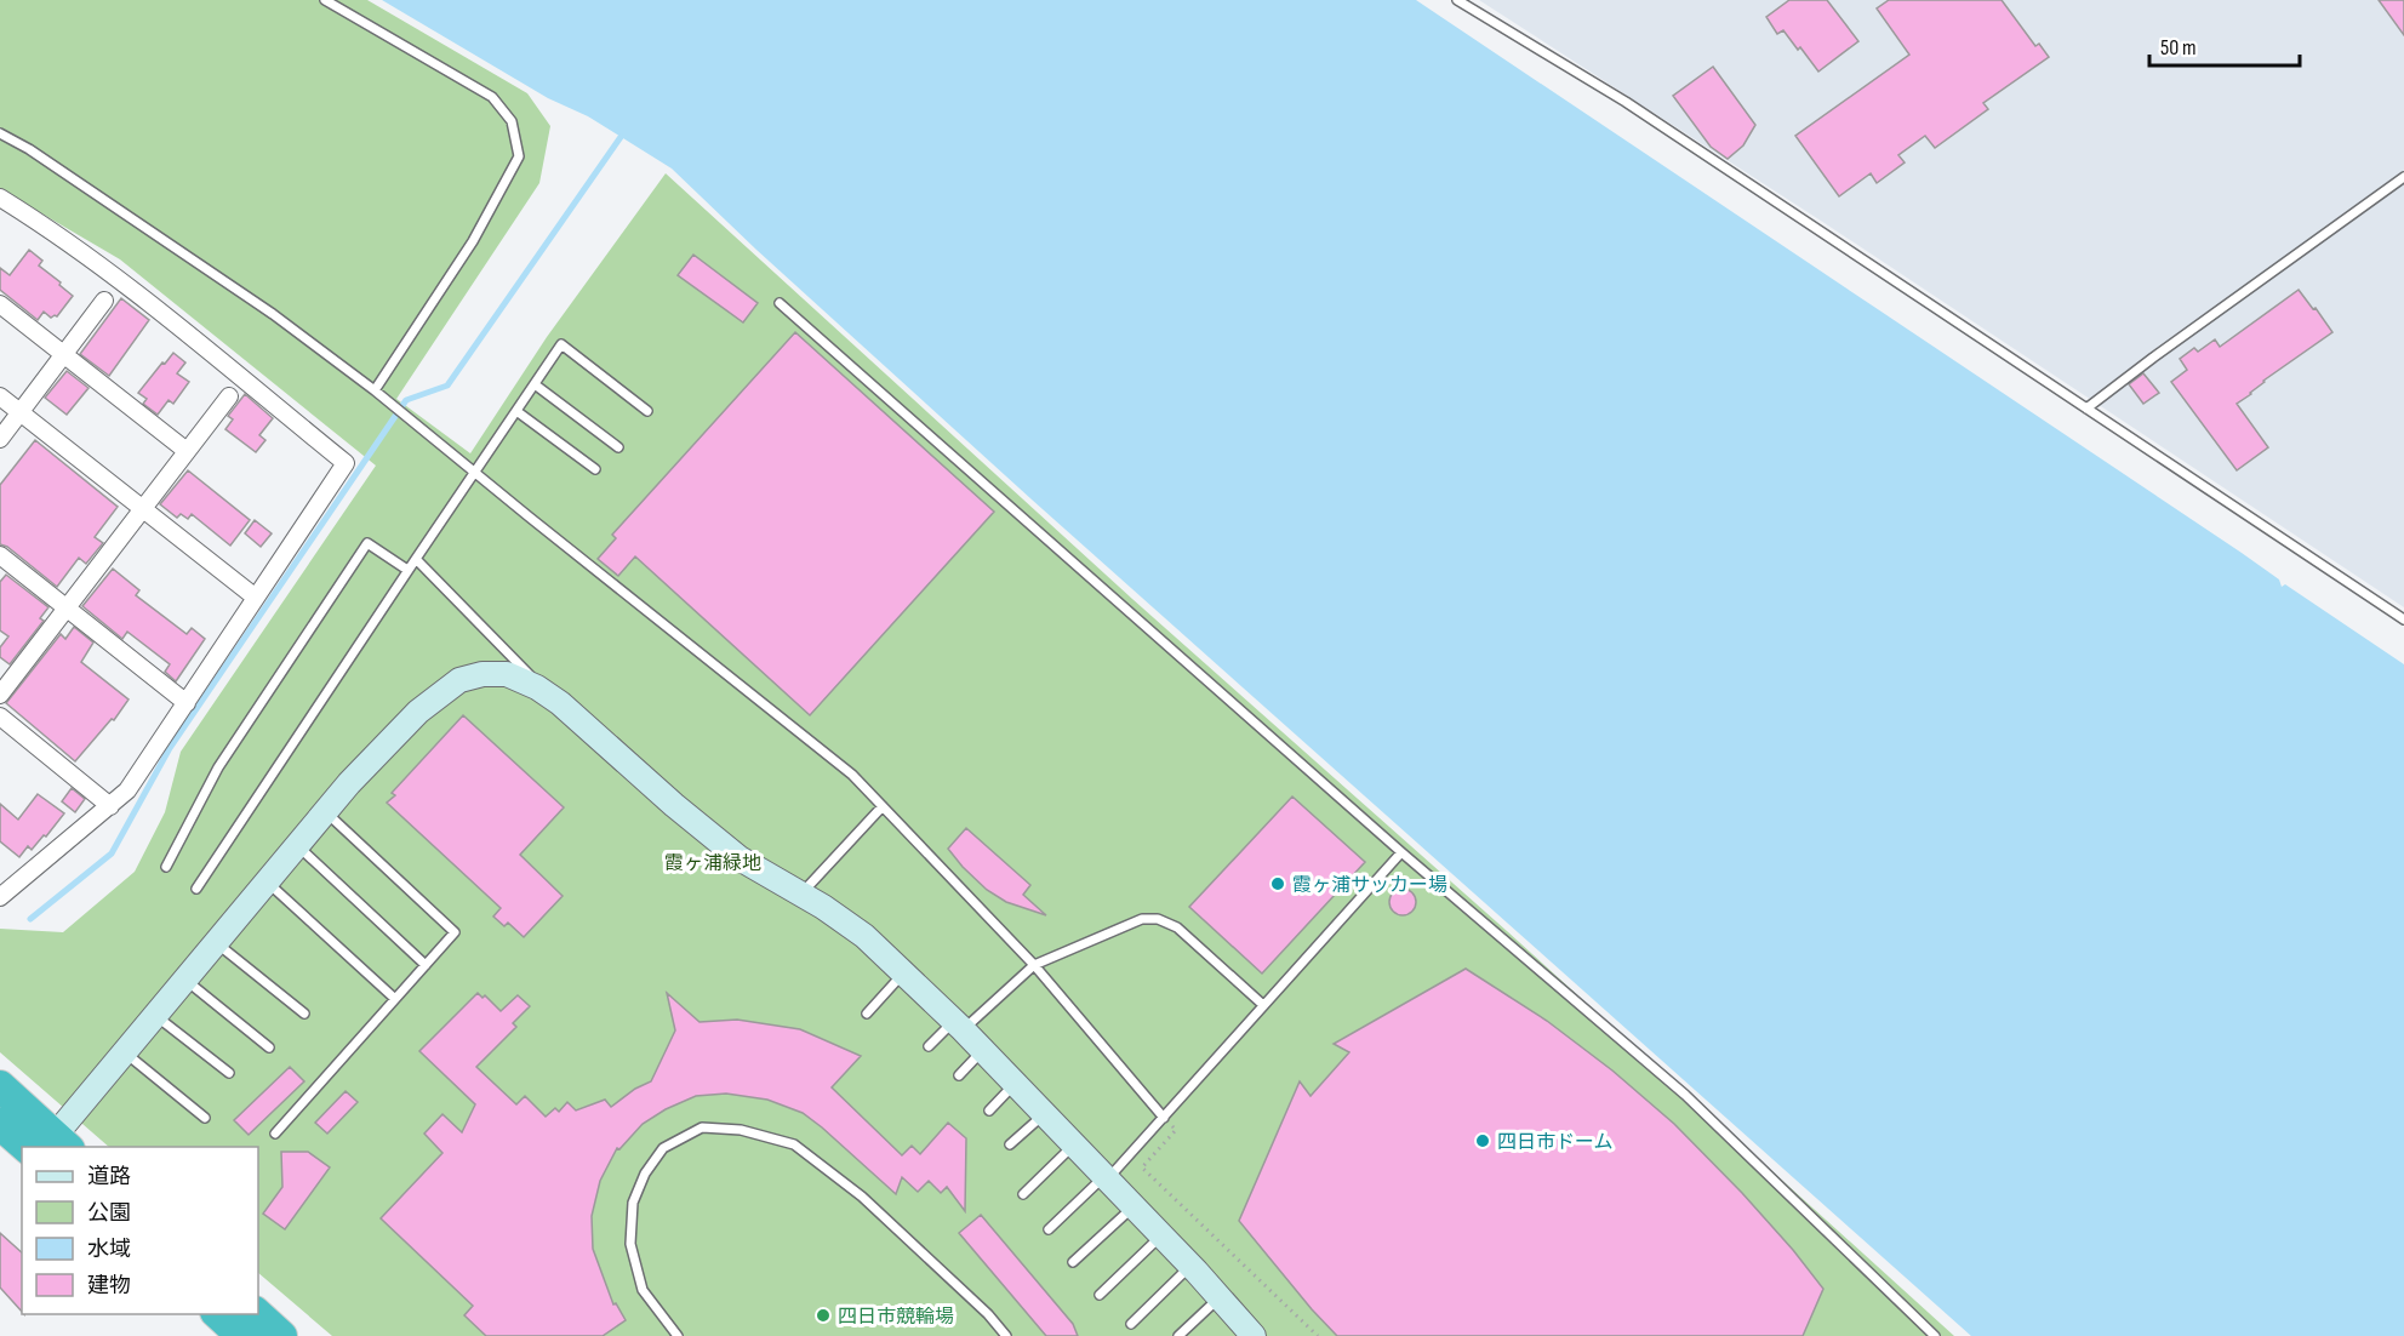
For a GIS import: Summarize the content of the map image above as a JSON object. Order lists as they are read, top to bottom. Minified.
{"parks":["霞ヶ浦緑地"],"places":["霞ヶ浦サッカー場","四日市ドーム","四日市競輪場"],"legend":["道路","公園","水域","建物"],"scale_bar":"50 m"}
